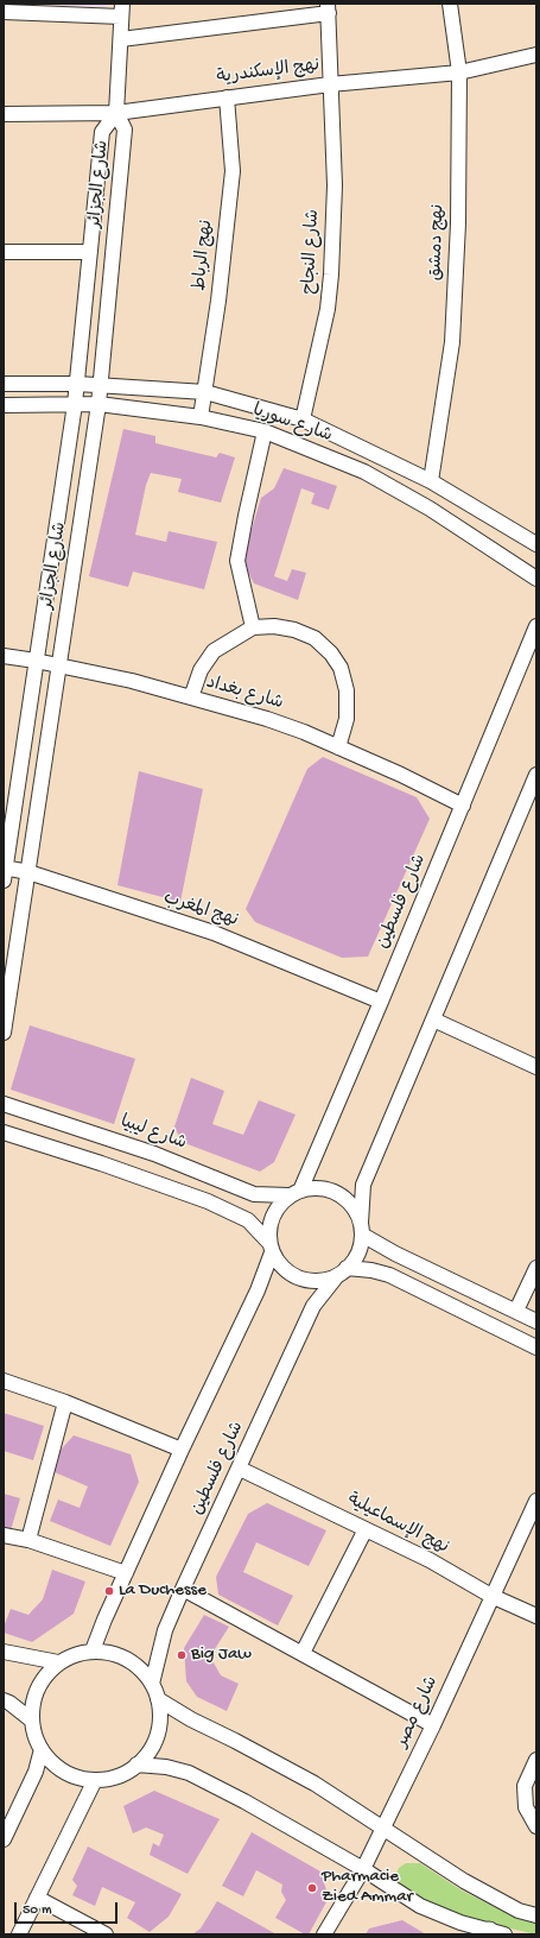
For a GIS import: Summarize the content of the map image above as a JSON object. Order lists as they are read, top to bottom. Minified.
{"streets":{"street":["نهج الإسكندرية","شارع الجزائر","نهج دمشق","شارع النجاح","نهج الرباط","شارع سوريا","شارع بغداد","شارع فلسطين","نهج المغرب","شارع ليبيا","نهج الإسماعيلية","شارع مصر"]},"crossings":[["نهج الإسكندرية","شارع الجزائر"],["نهج الإسكندرية","نهج دمشق"],["نهج الإسكندرية","شارع النجاح"],["نهج الإسكندرية","نهج الرباط"],["شارع الجزائر","شارع سوريا"],["شارع الجزائر","شارع بغداد"],["شارع الجزائر","نهج المغرب"],["نهج دمشق","شارع سوريا"],["شارع النجاح","شارع سوريا"],["نهج الرباط","شارع سوريا"],["شارع بغداد","شارع فلسطين"],["شارع فلسطين","نهج المغرب"],["شارع فلسطين","شارع ليبيا"],["شارع فلسطين","نهج الإسماعيلية"],["نهج الإسماعيلية","شارع مصر"]],"places":["La Duchesse","Big Jaw","Pharmacie Zied Ammar"],"scale_bar":"50 m"}
